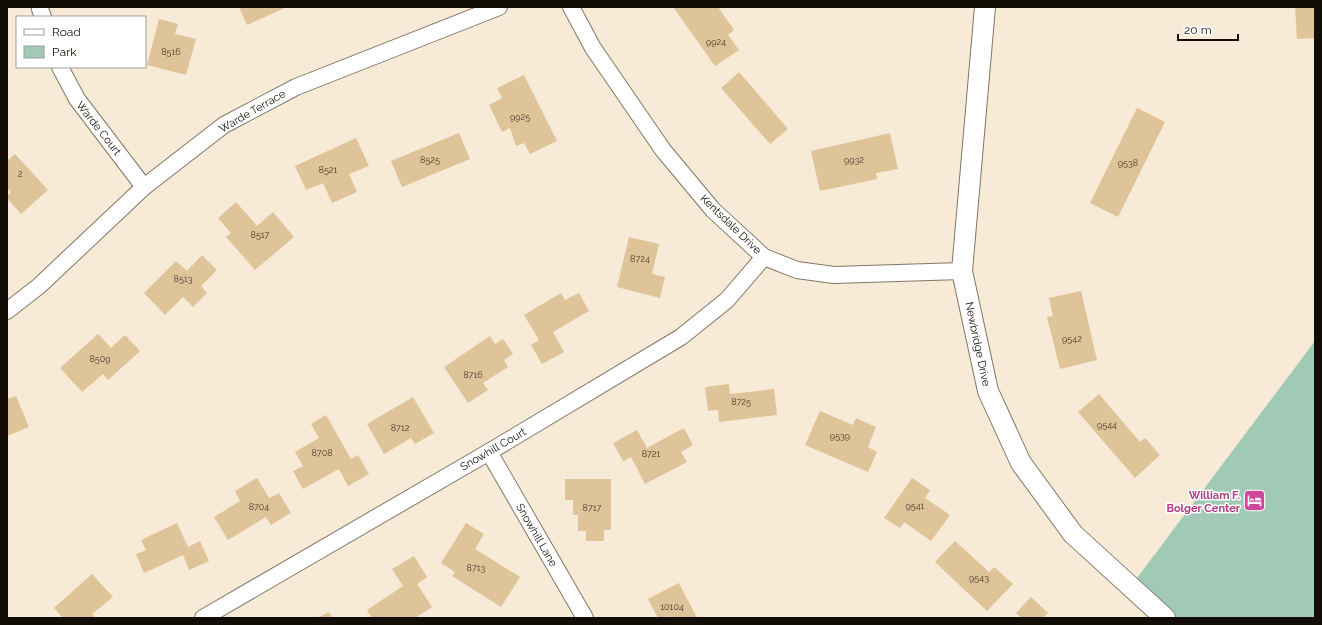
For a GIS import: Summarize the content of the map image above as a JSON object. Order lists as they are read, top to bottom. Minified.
{"streets":{"street":["Warde Terrace","Warde Court","Kentsdale Drive","Newbridge Drive","Snowhill Court","Snowhill Lane"]},"crossings":[["Warde Terrace","Warde Court"],["Kentsdale Drive","Newbridge Drive"],["Kentsdale Drive","Snowhill Court"],["Snowhill Court","Snowhill Lane"]],"places":{"hotel":["William F. Bolger Center"]},"house_numbers":["9924","8516","9925","8525","9932","9538","8521","2","8517","8724","8513","9542","8509","8716","8725","9544","8712","9539","8708","8721","9541","8704","8717","8713","9543","10104"],"legend":["Road","Park"],"scale_bar":"20 m"}
